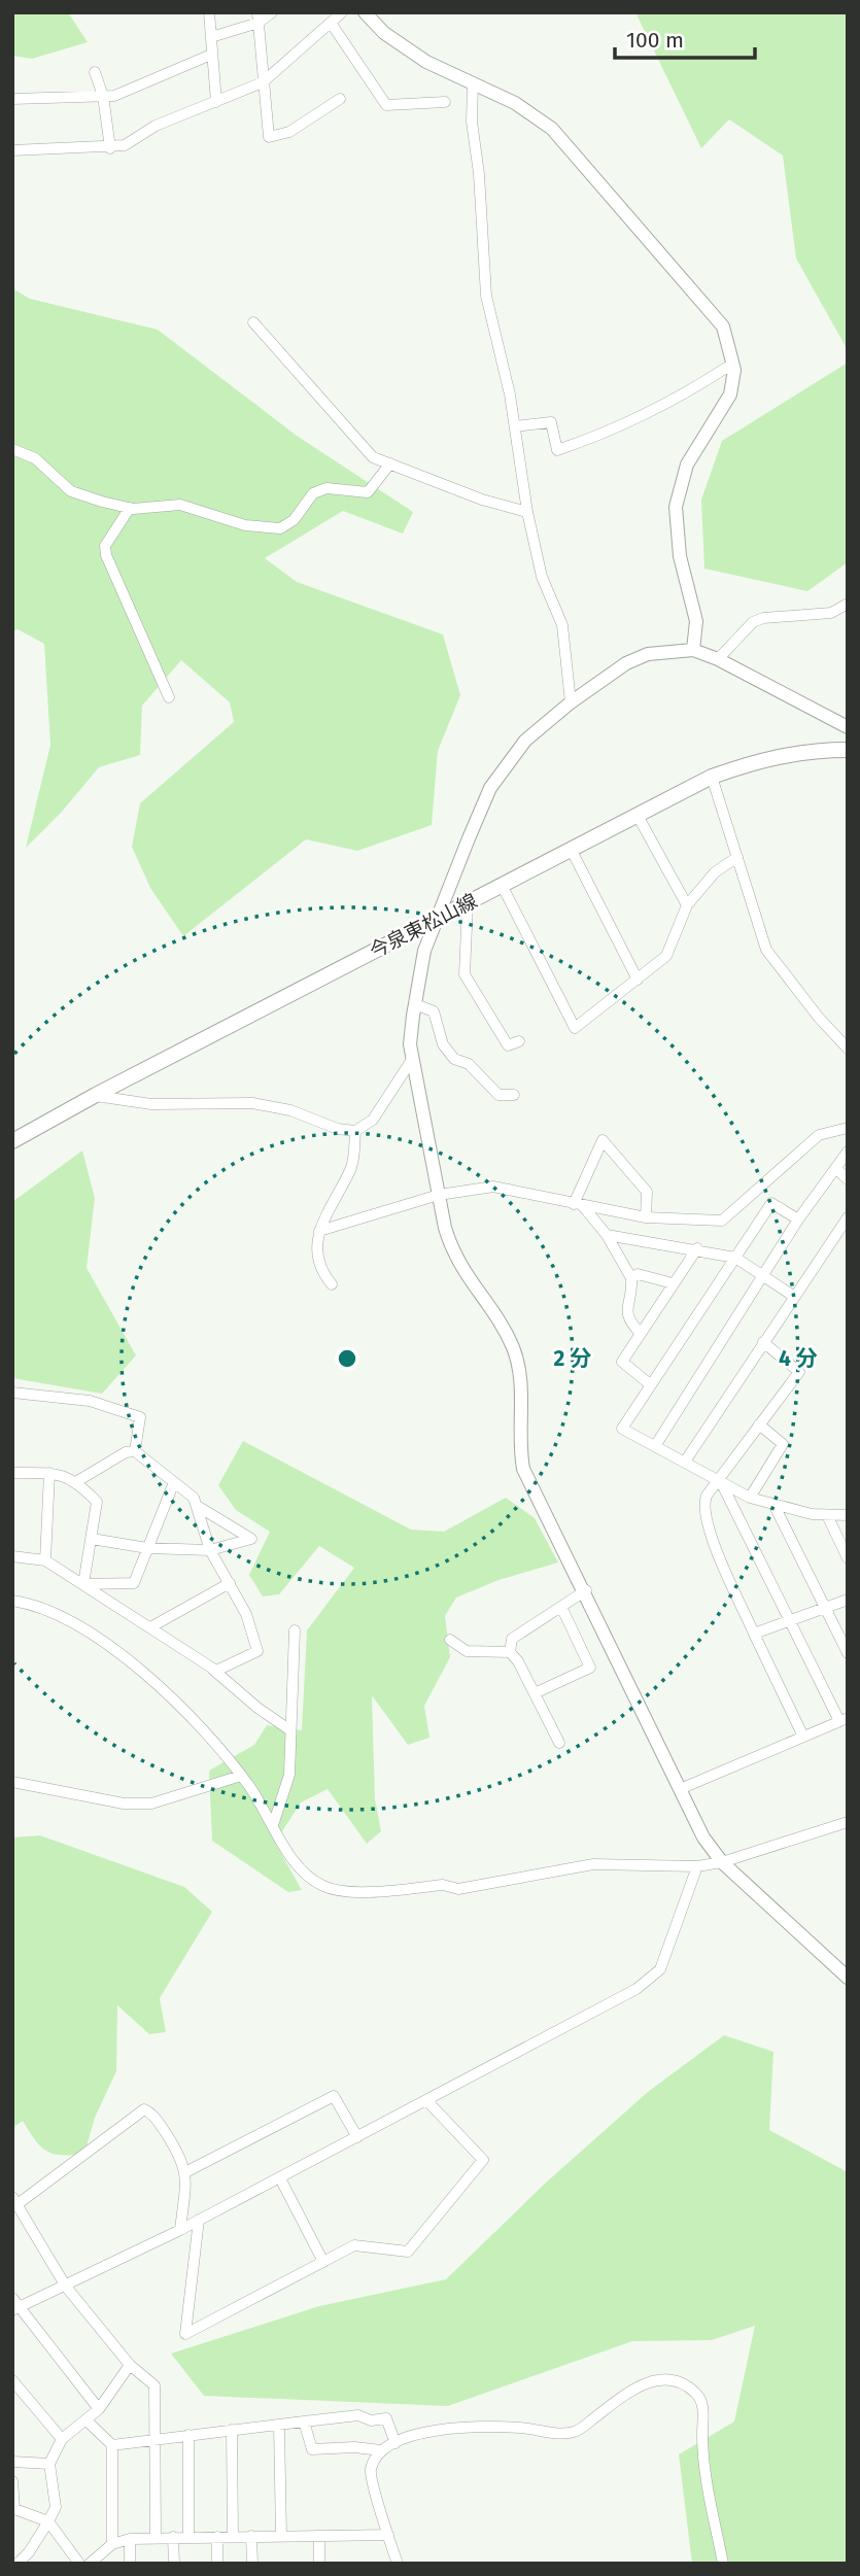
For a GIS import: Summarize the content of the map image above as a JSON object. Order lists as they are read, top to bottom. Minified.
{"streets":{"main road":["今泉東松山線"]},"scale_bar":"100 m","rings":["2 分","4 分"]}
